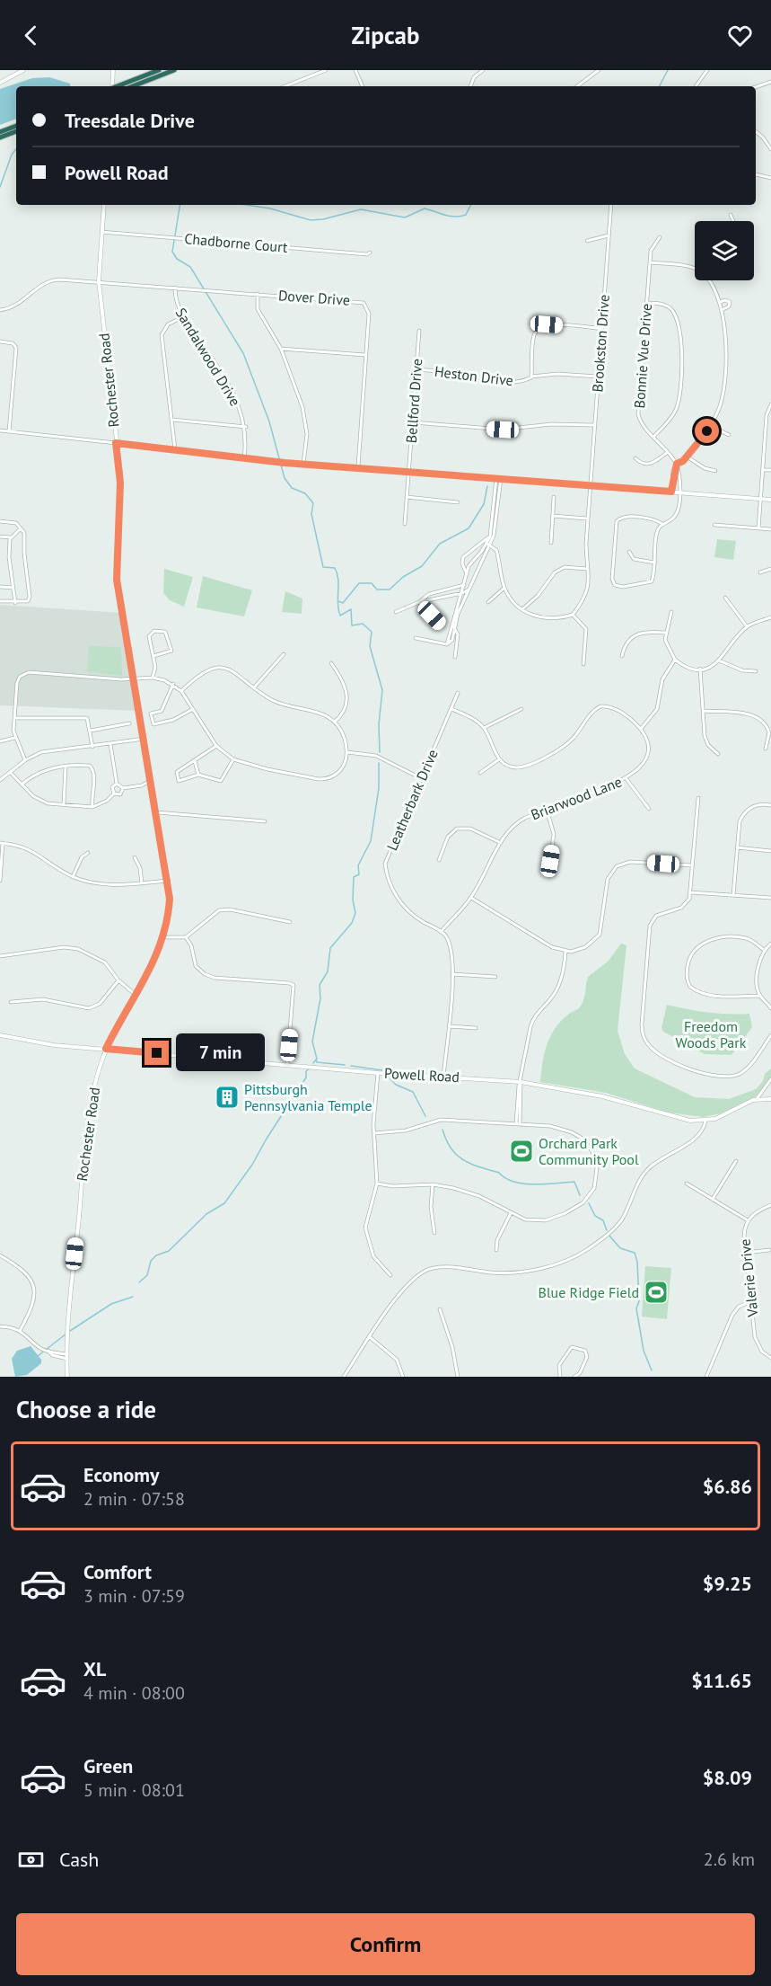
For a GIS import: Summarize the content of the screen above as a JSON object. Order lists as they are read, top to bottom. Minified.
{"streets":{"street":["Chadborne Court","Dover Drive","Brookston Drive","Bonnie Vue Drive","Sandalwood Drive","Heston Drive","Rochester Road","Bellford Drive","Briarwood Lane","Leatherbark Drive","Powell Road","Valerie Drive"]},"crossings":[["Chadborne Court","Rochester Road"],["Dover Drive","Sandalwood Drive"],["Dover Drive","Rochester Road"],["Brookston Drive","Heston Drive"],["Heston Drive","Bellford Drive"],["Rochester Road","Powell Road"],["Briarwood Lane","Leatherbark Drive"]],"parks":["Freedom Woods Park"],"places":{"building":["Pittsburgh Pennsylvania Temple"],"sports":["Orchard Park Community Pool","Blue Ridge Field"]},"page":{"header":"Zipcab","banner":["Treesdale Drive","Powell Road"],"bubble":"7 min","heading":"Choose a ride","list":[{"name":"Economy","note":"2 min · 07:58","value":"$6.86"},{"name":"Comfort","note":"3 min · 07:59","value":"$9.25"},{"name":"XL","note":"4 min · 08:00","value":"$11.65"},{"name":"Green","note":"5 min · 08:01","value":"$8.09"}],"pay":["Cash","2.6 km"],"buttons":"Confirm"}}
